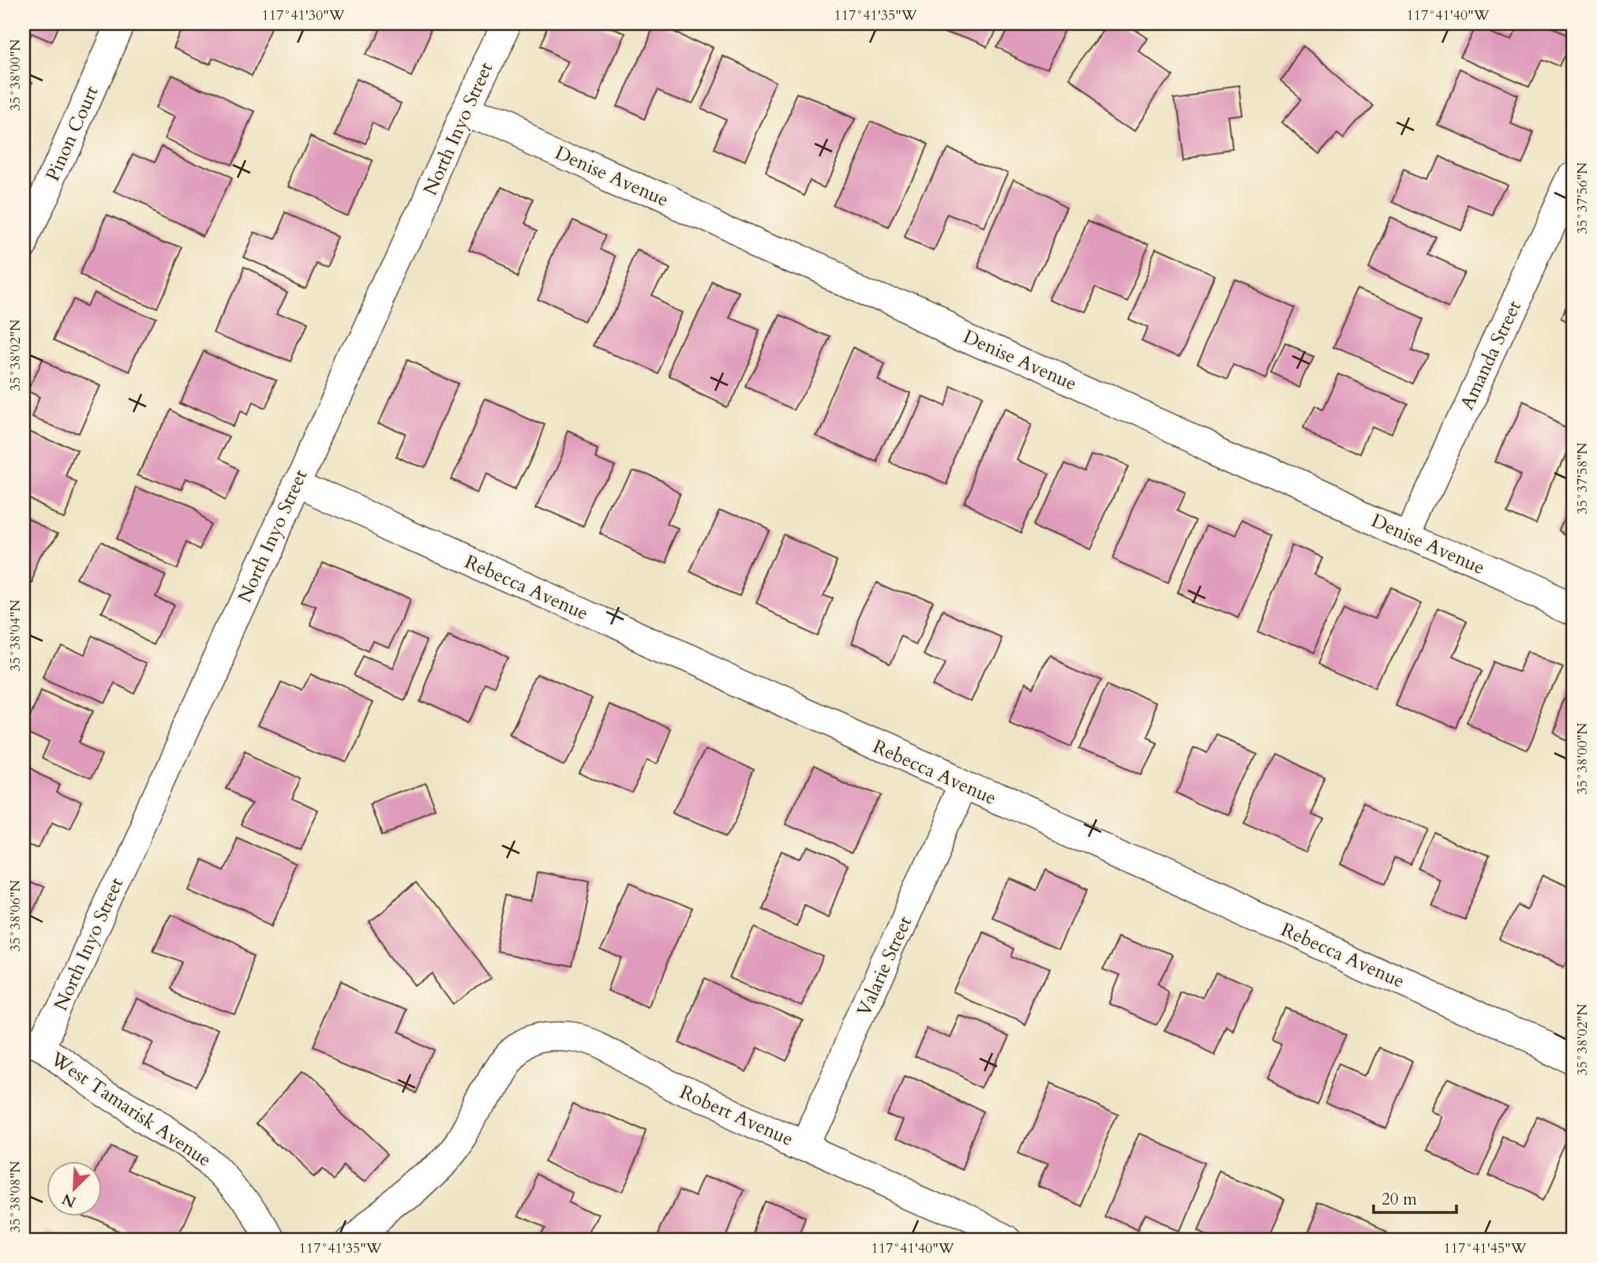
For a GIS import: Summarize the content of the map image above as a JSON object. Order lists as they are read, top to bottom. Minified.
{"streets":{"street":["North Inyo Street","Pinon Court","Denise Avenue","Amanda Street","Rebecca Avenue","Valarie Street","West Tamarisk Avenue","Robert Avenue"]},"crossings":[["North Inyo Street","Denise Avenue"],["North Inyo Street","Rebecca Avenue"],["North Inyo Street","West Tamarisk Avenue"],["Denise Avenue","Amanda Street"],["Rebecca Avenue","Valarie Street"],["Valarie Street","Robert Avenue"]],"scale_bar":"20 m","north":"bottom left","coordinates":["117°41'30\"W","117°41'35\"W","117°41'40\"W","35°38'00\"N","35°37'56\"N","35°38'02\"N","35°37'58\"N","35°38'04\"N","35°38'06\"N","35°38'08\"N","117°41'45\"W"]}
